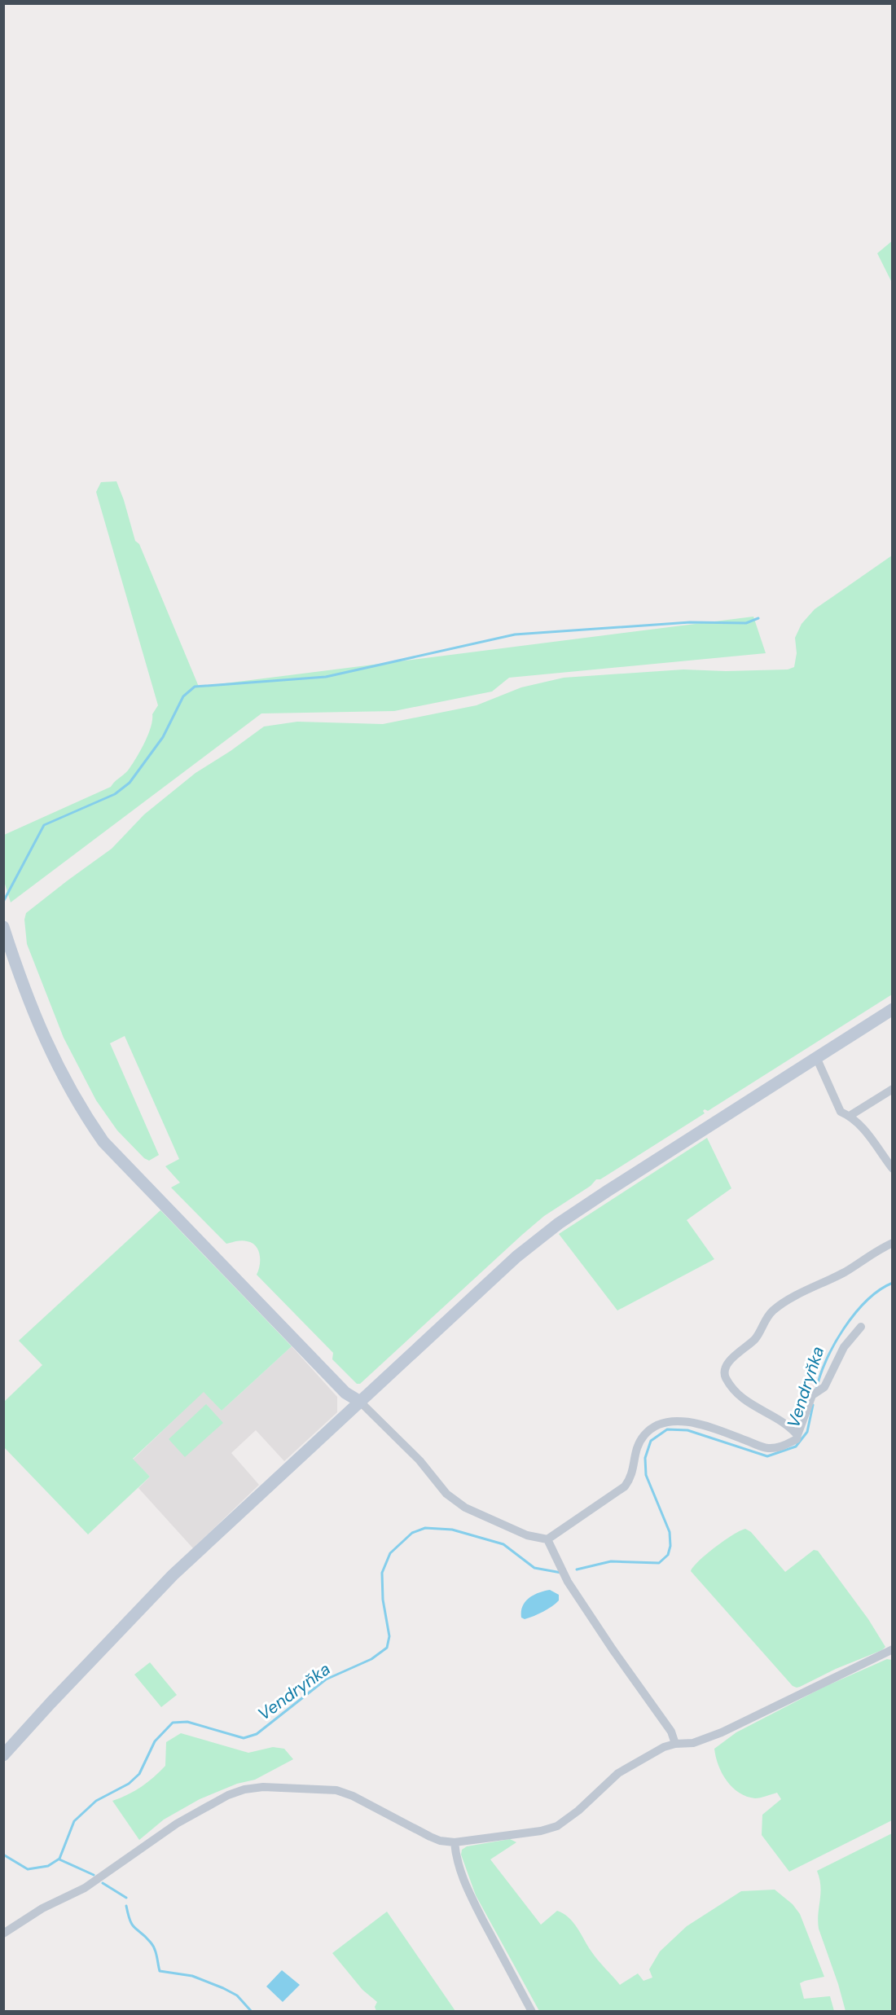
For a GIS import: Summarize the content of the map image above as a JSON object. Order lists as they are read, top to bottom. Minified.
{"water":["Vendryňka"]}
